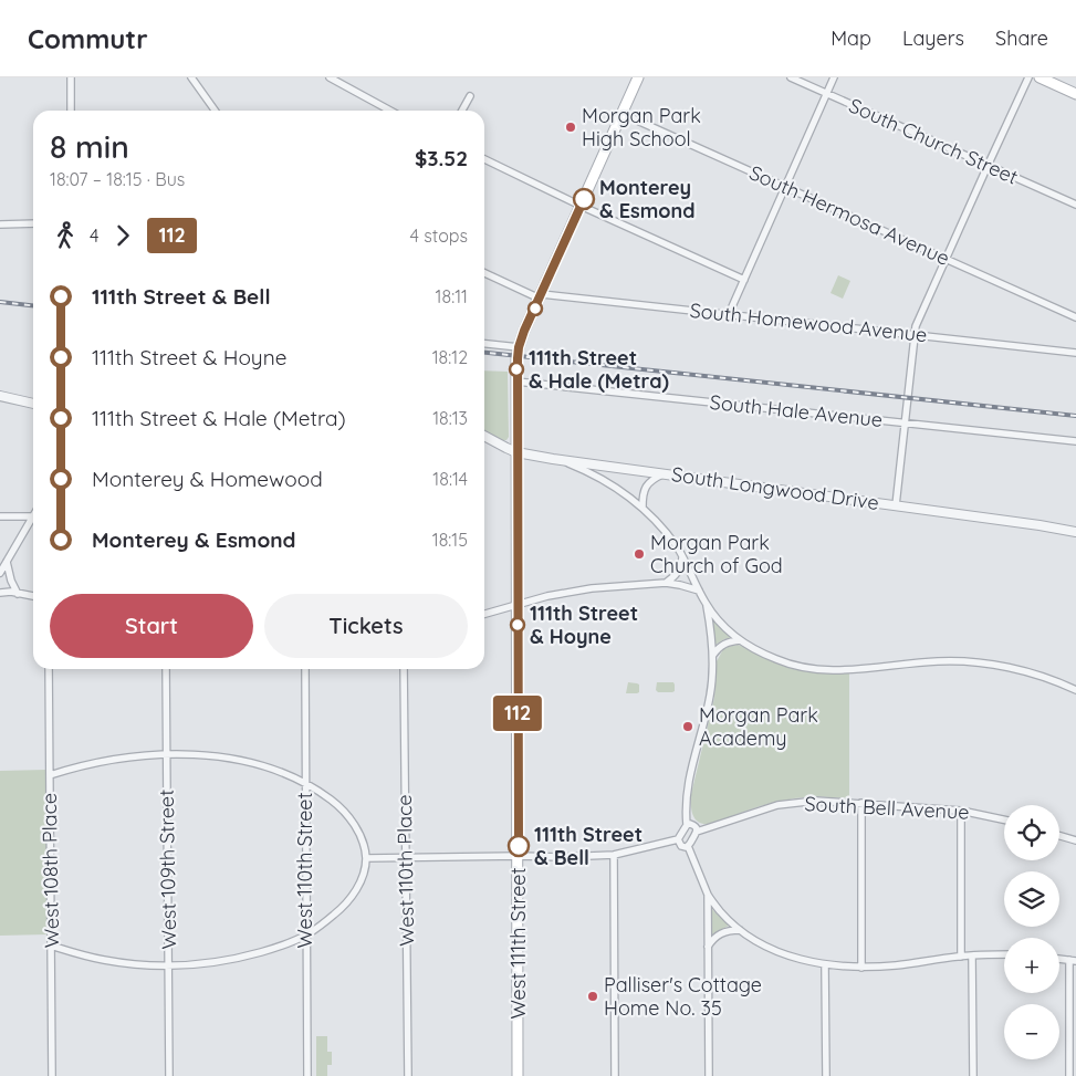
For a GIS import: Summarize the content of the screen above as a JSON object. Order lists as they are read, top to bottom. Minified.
{"streets":{"main road":["West 111th Street"],"street":["South Church Street","South Hermosa Avenue","South Homewood Avenue","South Hale Avenue","South Longwood Drive","South Bell Avenue","West 109th Street","West 108th Place","West 110th Street","West 110th Place"]},"crossings":[["South Hermosa Avenue","West 111th Street"],["South Homewood Avenue","West 111th Street"],["South Hale Avenue","West 111th Street"],["South Longwood Drive","West 111th Street"]],"places":["Morgan Park High School","Monterey & Esmond","111th Street & Hale (Metra)","Morgan Park Church of God","111th Street & Hoyne","Morgan Park Academy","111th Street & Bell","Palliser's Cottage Home No. 35"],"lines":["bus line 112"],"page":{"header":"Commutr","nav":["Map","Layers","Share"],"on_map":"112","heading":["8 min","18:07 – 18:15 · Bus","$3.52"],"legs":["4","112","4 stops"],"list":[{"name":"111th Street & Bell","value":"18:11"},{"name":"111th Street & Hoyne","value":"18:12"},{"name":"111th Street & Hale (Metra)","value":"18:13"},{"name":"Monterey & Homewood","value":"18:14"},{"name":"Monterey & Esmond","value":"18:15"}],"buttons":["Start","Tickets"],"map_buttons":["+","−"]}}
